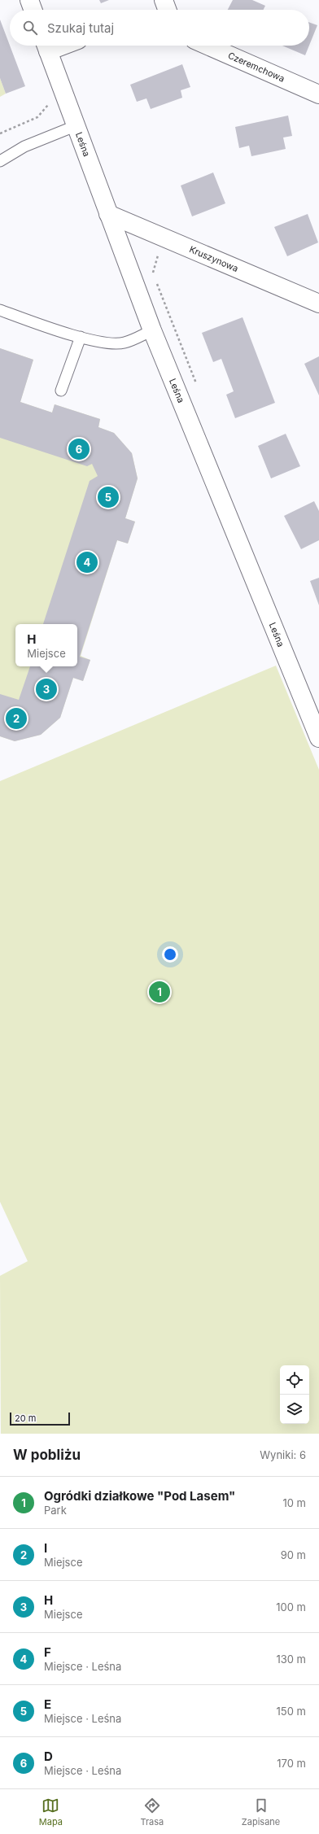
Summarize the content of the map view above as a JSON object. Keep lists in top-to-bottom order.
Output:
{
  "streets": {
    "street": ["Czeremchowa", "Leśna", "Kruszynowa"]
  },
  "crossings": [
    ["Leśna", "Kruszynowa"]
  ],
  "scale_bar": "20 m",
  "page": {
    "search": "Szukaj tutaj",
    "pins": [
      "6",
      "5",
      "4",
      "3",
      "2",
      "1"
    ],
    "popup": ["H", "Miejsce"],
    "scale": "20 m",
    "heading": ["W pobliżu", "Wyniki: 6"],
    "list": [
      {
        "mark": "1",
        "name": "Ogródki działkowe \"Pod Lasem\"",
        "note": "Park",
        "value": "10 m"
      },
      {
        "mark": "2",
        "name": "I",
        "note": "Miejsce",
        "value": "90 m"
      },
      {
        "mark": "3",
        "name": "H",
        "note": "Miejsce",
        "value": "100 m"
      },
      {
        "mark": "4",
        "name": "F",
        "note": "Miejsce · Leśna",
        "value": "130 m"
      },
      {
        "mark": "5",
        "name": "E",
        "note": "Miejsce · Leśna",
        "value": "150 m"
      },
      {
        "mark": "6",
        "name": "D",
        "note": "Miejsce · Leśna",
        "value": "170 m"
      }
    ],
    "nav": ["Mapa", "Trasa", "Zapisane"]
  }
}
